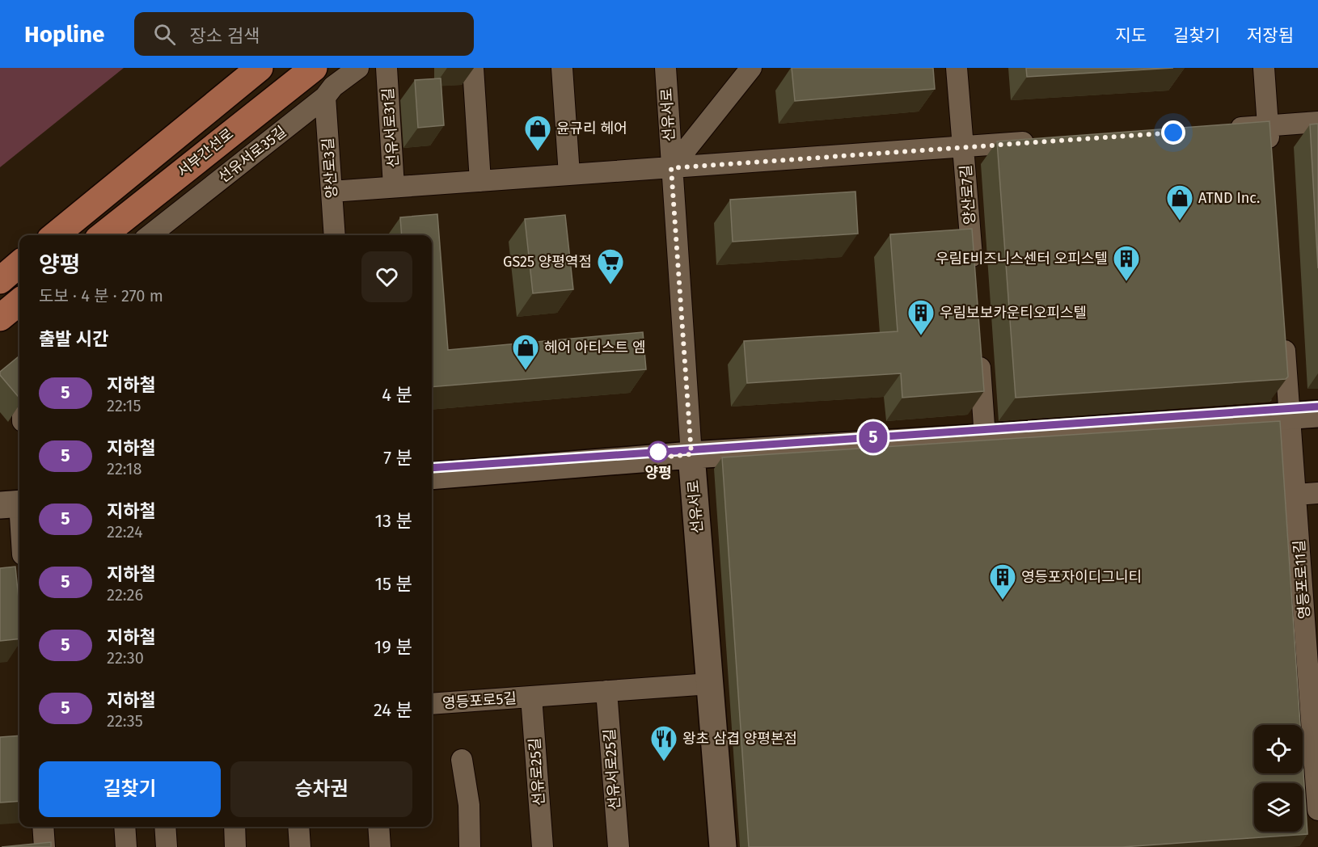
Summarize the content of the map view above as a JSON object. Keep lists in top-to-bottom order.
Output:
{
  "streets": {
    "main road": ["서부간선로"],
    "street": [
      "선유서로",
      "선유서로31길",
      "선유서로35길",
      "양산로3길",
      "양산로7길",
      "영등포로11길",
      "영등포로5길",
      "선유서로25길",
      "선유로25길"
    ]
  },
  "crossings": [
    ["선유서로", "선유서로31길"],
    ["선유서로31길", "양산로3길"],
    ["선유서로31길", "양산로7길"],
    ["선유서로35길", "양산로3길"],
    ["영등포로5길", "선유로25길"]
  ],
  "places": {
    "shop": ["윤규리 헤어", "ATND Inc.", "헤어 아티스트 엠"],
    "building": ["우림E비즈니스센터 오피스텔", "우림보보카운티오피스텔", "영등포자이디그니티"],
    "supermarket": ["GS25 양평역점"],
    "other": ["양평"],
    "restaurant": ["왕초 삼겹 양평본점"]
  },
  "lines": ["metro line 5"],
  "page": {
    "header": "Hopline",
    "search": "장소 검색",
    "nav": ["지도", "길찾기", "저장됨"],
    "on_map": "5",
    "heading": [
      ["양평", "도보 · 4 분 · 270 m"],
      "출발 시간"
    ],
    "list": [
      {
        "mark": "5",
        "name": "지하철",
        "note": "22:15",
        "value": "4 분"
      },
      {
        "mark": "5",
        "name": "지하철",
        "note": "22:18",
        "value": "7 분"
      },
      {
        "mark": "5",
        "name": "지하철",
        "note": "22:24",
        "value": "13 분"
      },
      {
        "mark": "5",
        "name": "지하철",
        "note": "22:26",
        "value": "15 분"
      },
      {
        "mark": "5",
        "name": "지하철",
        "note": "22:30",
        "value": "19 분"
      },
      {
        "mark": "5",
        "name": "지하철",
        "note": "22:35",
        "value": "24 분"
      }
    ],
    "buttons": ["길찾기", "승차권"]
  }
}
